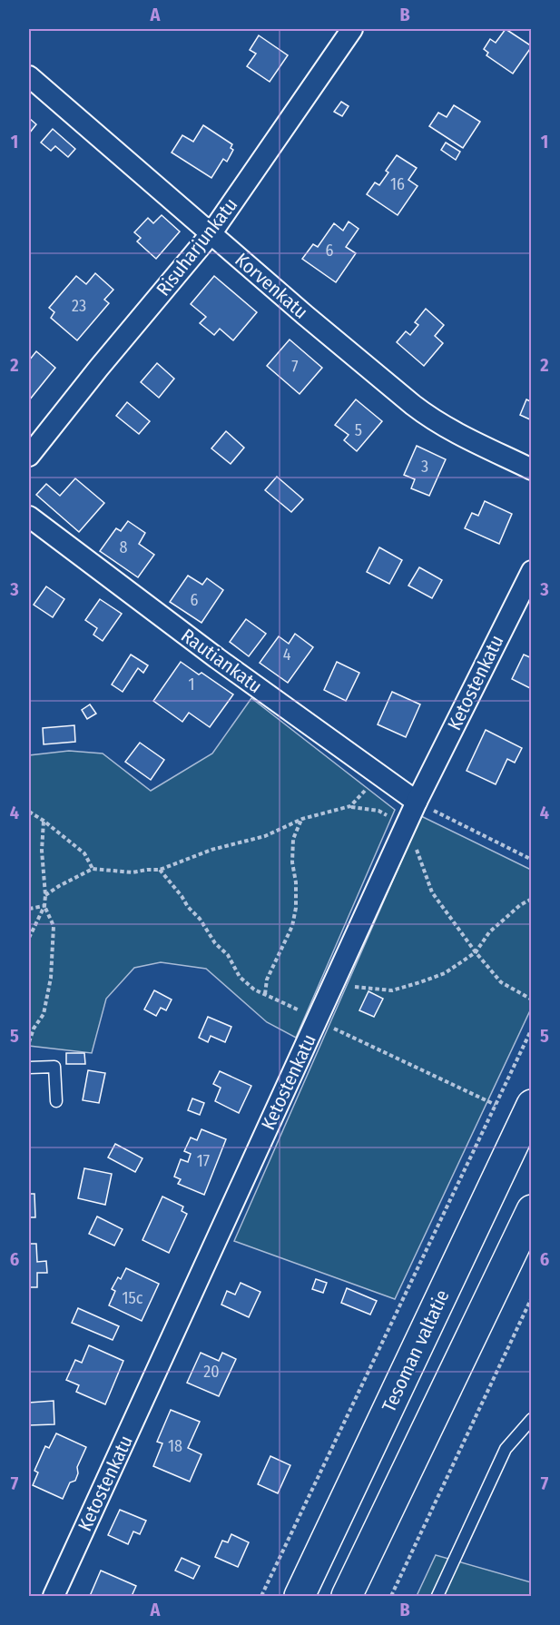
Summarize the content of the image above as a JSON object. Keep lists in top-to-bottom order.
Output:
{
  "streets": {
    "main road": ["Tesoman valtatie"],
    "street": [
      "Risuharjunkatu",
      "Korvenkatu",
      "Rautiankatu",
      "Ketostenkatu"
    ]
  },
  "crossings": [
    ["Risuharjunkatu", "Korvenkatu"],
    ["Rautiankatu", "Ketostenkatu"]
  ],
  "house_numbers": [
    "16",
    "6",
    "23",
    "7",
    "5",
    "3",
    "8",
    "6",
    "4",
    "1",
    "17",
    "15c",
    "20",
    "18"
  ],
  "grid": {
    "columns": ["A", "B"],
    "rows": [
      "1",
      "2",
      "3",
      "4",
      "5",
      "6",
      "7"
    ]
  }
}
